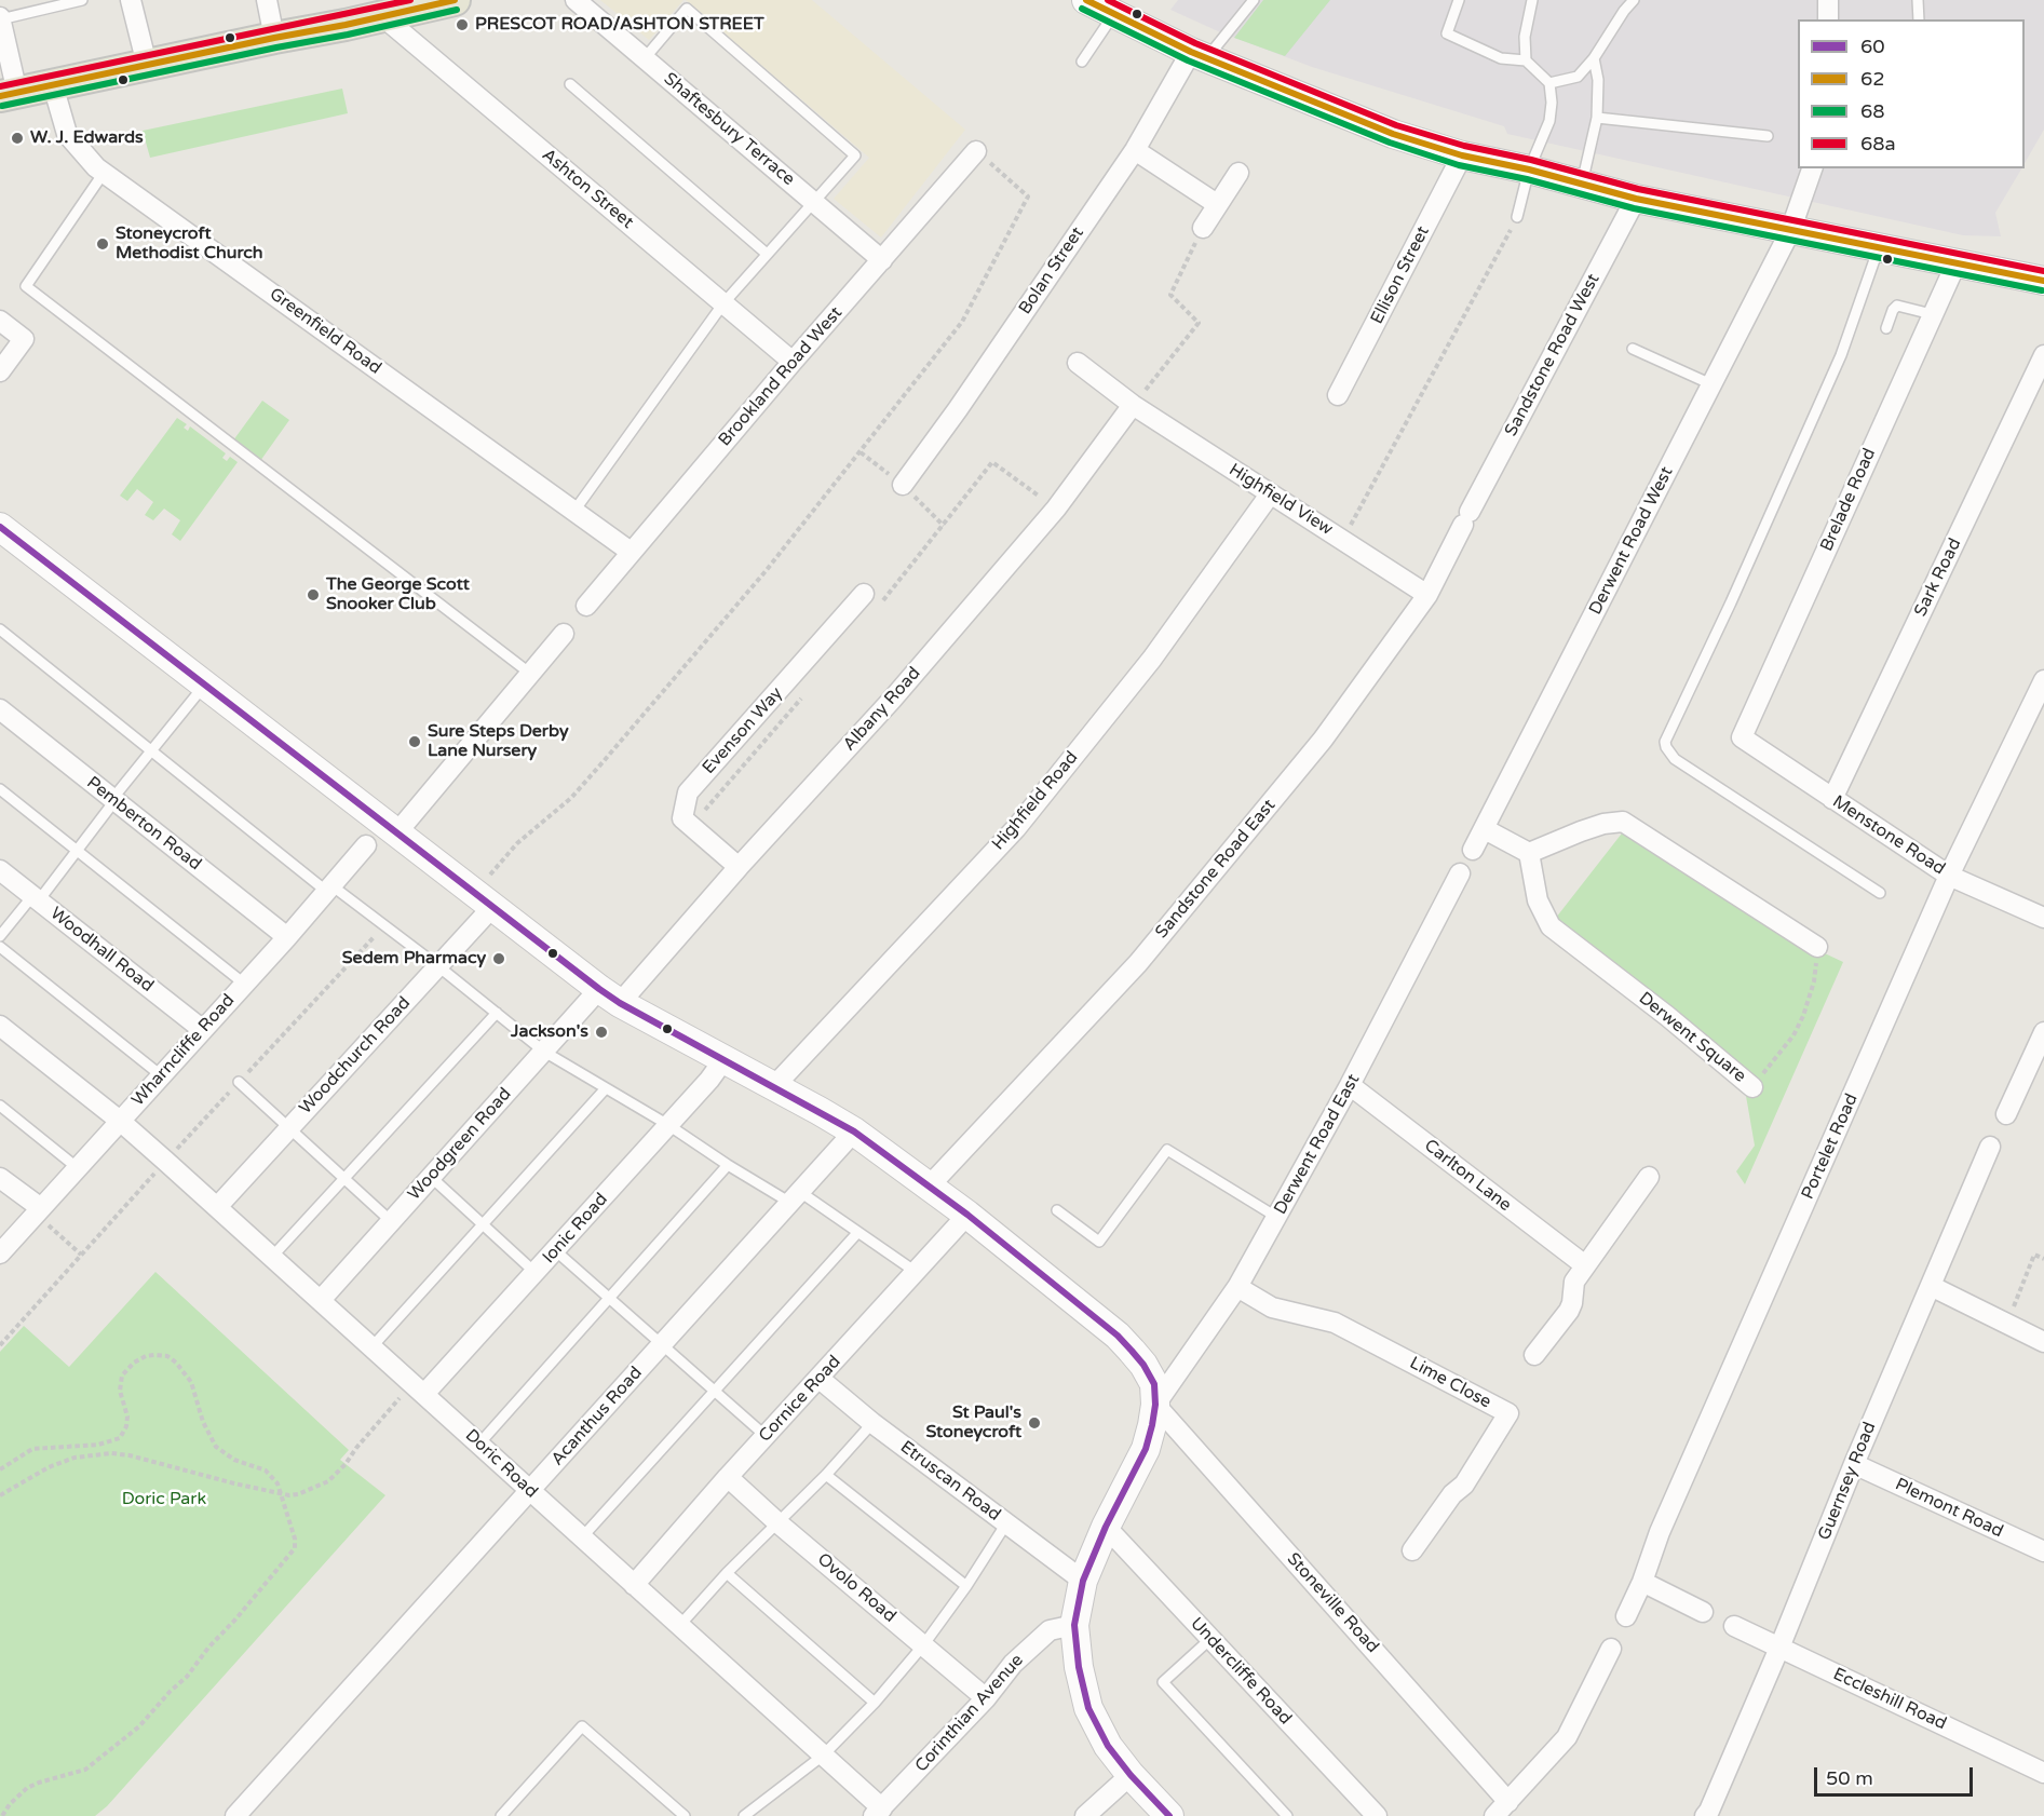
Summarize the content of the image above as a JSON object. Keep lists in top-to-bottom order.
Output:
{
  "streets": {
    "street": [
      "Shaftesbury Terrace",
      "Ashton Street",
      "Bolan Street",
      "Ellison Street",
      "Greenfield Road",
      "Sandstone Road West",
      "Brookland Road West",
      "Highfield View",
      "Brelade Road",
      "Derwent Road West",
      "Sark Road",
      "Albany Road",
      "Evenson Way",
      "Highfield Road",
      "Pemberton Road",
      "Menstone Road",
      "Sandstone Road East",
      "Woodhall Road",
      "Derwent Square",
      "Wharncliffe Road",
      "Woodchurch Road",
      "Woodgreen Road",
      "Derwent Road East",
      "Portelet Road",
      "Carlton Lane",
      "Ionic Road",
      "Lime Close",
      "Cornice Road",
      "Acanthus Road",
      "Doric Road",
      "Etruscan Road",
      "Guernsey Road",
      "Plemont Road",
      "Ovolo Road",
      "Stoneville Road",
      "Undercliffe Road",
      "Eccleshill Road",
      "Corinthian Avenue"
    ]
  },
  "crossings": [
    ["Shaftesbury Terrace", "Brookland Road West"],
    ["Ashton Street", "Brookland Road West"],
    ["Greenfield Road", "Brookland Road West"],
    ["Sandstone Road West", "Sandstone Road East"],
    ["Highfield View", "Albany Road"],
    ["Highfield View", "Highfield Road"],
    ["Highfield View", "Sandstone Road East"],
    ["Brelade Road", "Menstone Road"],
    ["Sark Road", "Menstone Road"],
    ["Albany Road", "Evenson Way"],
    ["Albany Road", "Woodgreen Road"],
    ["Pemberton Road", "Wharncliffe Road"],
    ["Menstone Road", "Portelet Road"],
    ["Woodhall Road", "Wharncliffe Road"],
    ["Wharncliffe Road", "Doric Road"],
    ["Woodchurch Road", "Doric Road"],
    ["Woodgreen Road", "Doric Road"],
    ["Derwent Road East", "Carlton Lane"],
    ["Derwent Road East", "Lime Close"],
    ["Derwent Road East", "Stoneville Road"],
    ["Ionic Road", "Doric Road"],
    ["Cornice Road", "Doric Road"],
    ["Cornice Road", "Etruscan Road"],
    ["Cornice Road", "Ovolo Road"],
    ["Acanthus Road", "Doric Road"],
    ["Doric Road", "Corinthian Avenue"],
    ["Guernsey Road", "Plemont Road"],
    ["Guernsey Road", "Eccleshill Road"],
    ["Ovolo Road", "Corinthian Avenue"]
  ],
  "parks": ["Doric Park"],
  "places": [
    "PRESCOT ROAD/ASHTON STREET",
    "W. J. Edwards",
    "Stoneycroft Methodist Church",
    "The George Scott Snooker Club",
    "Sure Steps Derby Lane Nursery",
    "Sedem Pharmacy",
    "Jackson's",
    "St Paul's Stoneycroft"
  ],
  "lines": [
    "transit line 62",
    "transit line 68a",
    "transit line 68",
    "transit line 60"
  ],
  "legend": [
    "60",
    "62",
    "68",
    "68a"
  ],
  "scale_bar": "50 m"
}
